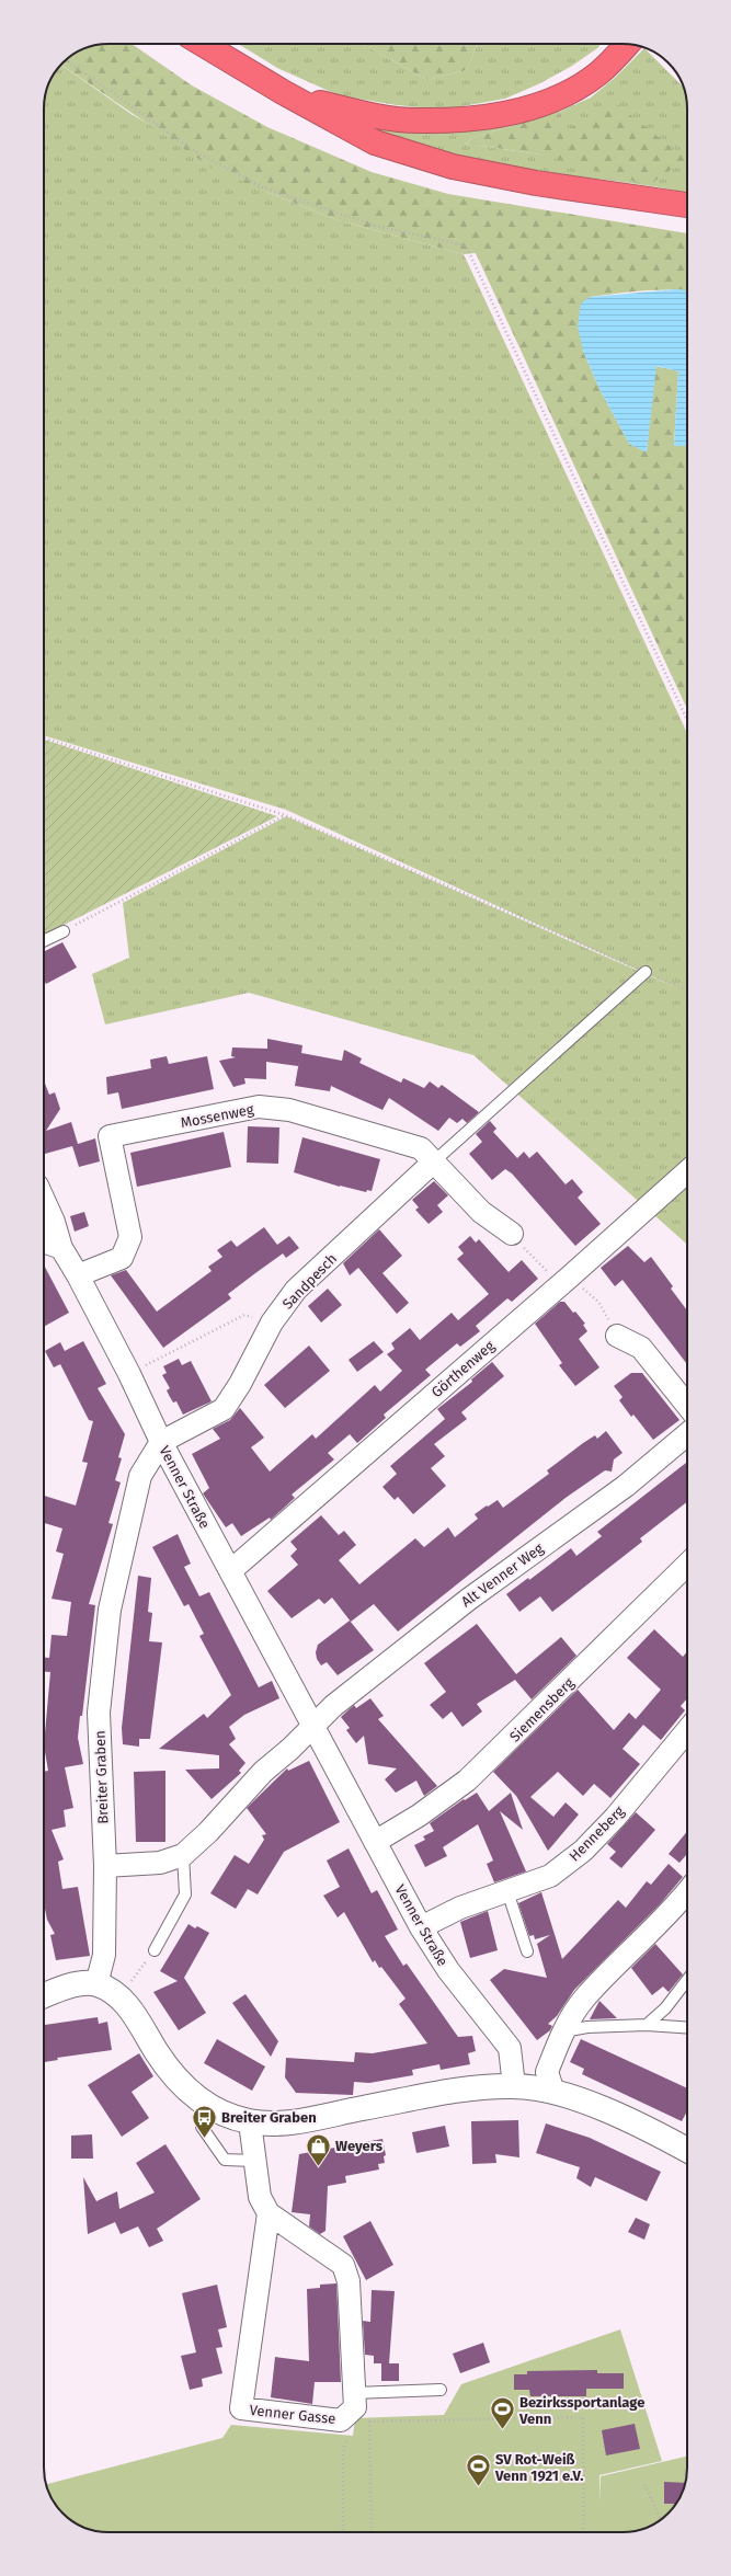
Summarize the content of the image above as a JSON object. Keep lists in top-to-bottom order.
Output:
{
  "streets": {
    "street": [
      "Mossenweg",
      "Sandpesch",
      "Görthenweg",
      "Venner Straße",
      "Alt Venner Weg",
      "Siemensberg",
      "Breiter Graben",
      "Henneberg",
      "Venner Gasse"
    ]
  },
  "crossings": [
    ["Mossenweg", "Sandpesch"],
    ["Mossenweg", "Venner Straße"],
    ["Sandpesch", "Venner Straße"],
    ["Sandpesch", "Breiter Graben"],
    ["Görthenweg", "Venner Straße"],
    ["Venner Straße", "Alt Venner Weg"],
    ["Venner Straße", "Siemensberg"],
    ["Venner Straße", "Breiter Graben"],
    ["Venner Straße", "Henneberg"]
  ],
  "places": {
    "bus stop": ["Breiter Graben"],
    "shop": ["Weyers"],
    "sports": ["Bezirkssportanlage Venn", "SV Rot-Weiß Venn 1921 e.V."]
  }
}
